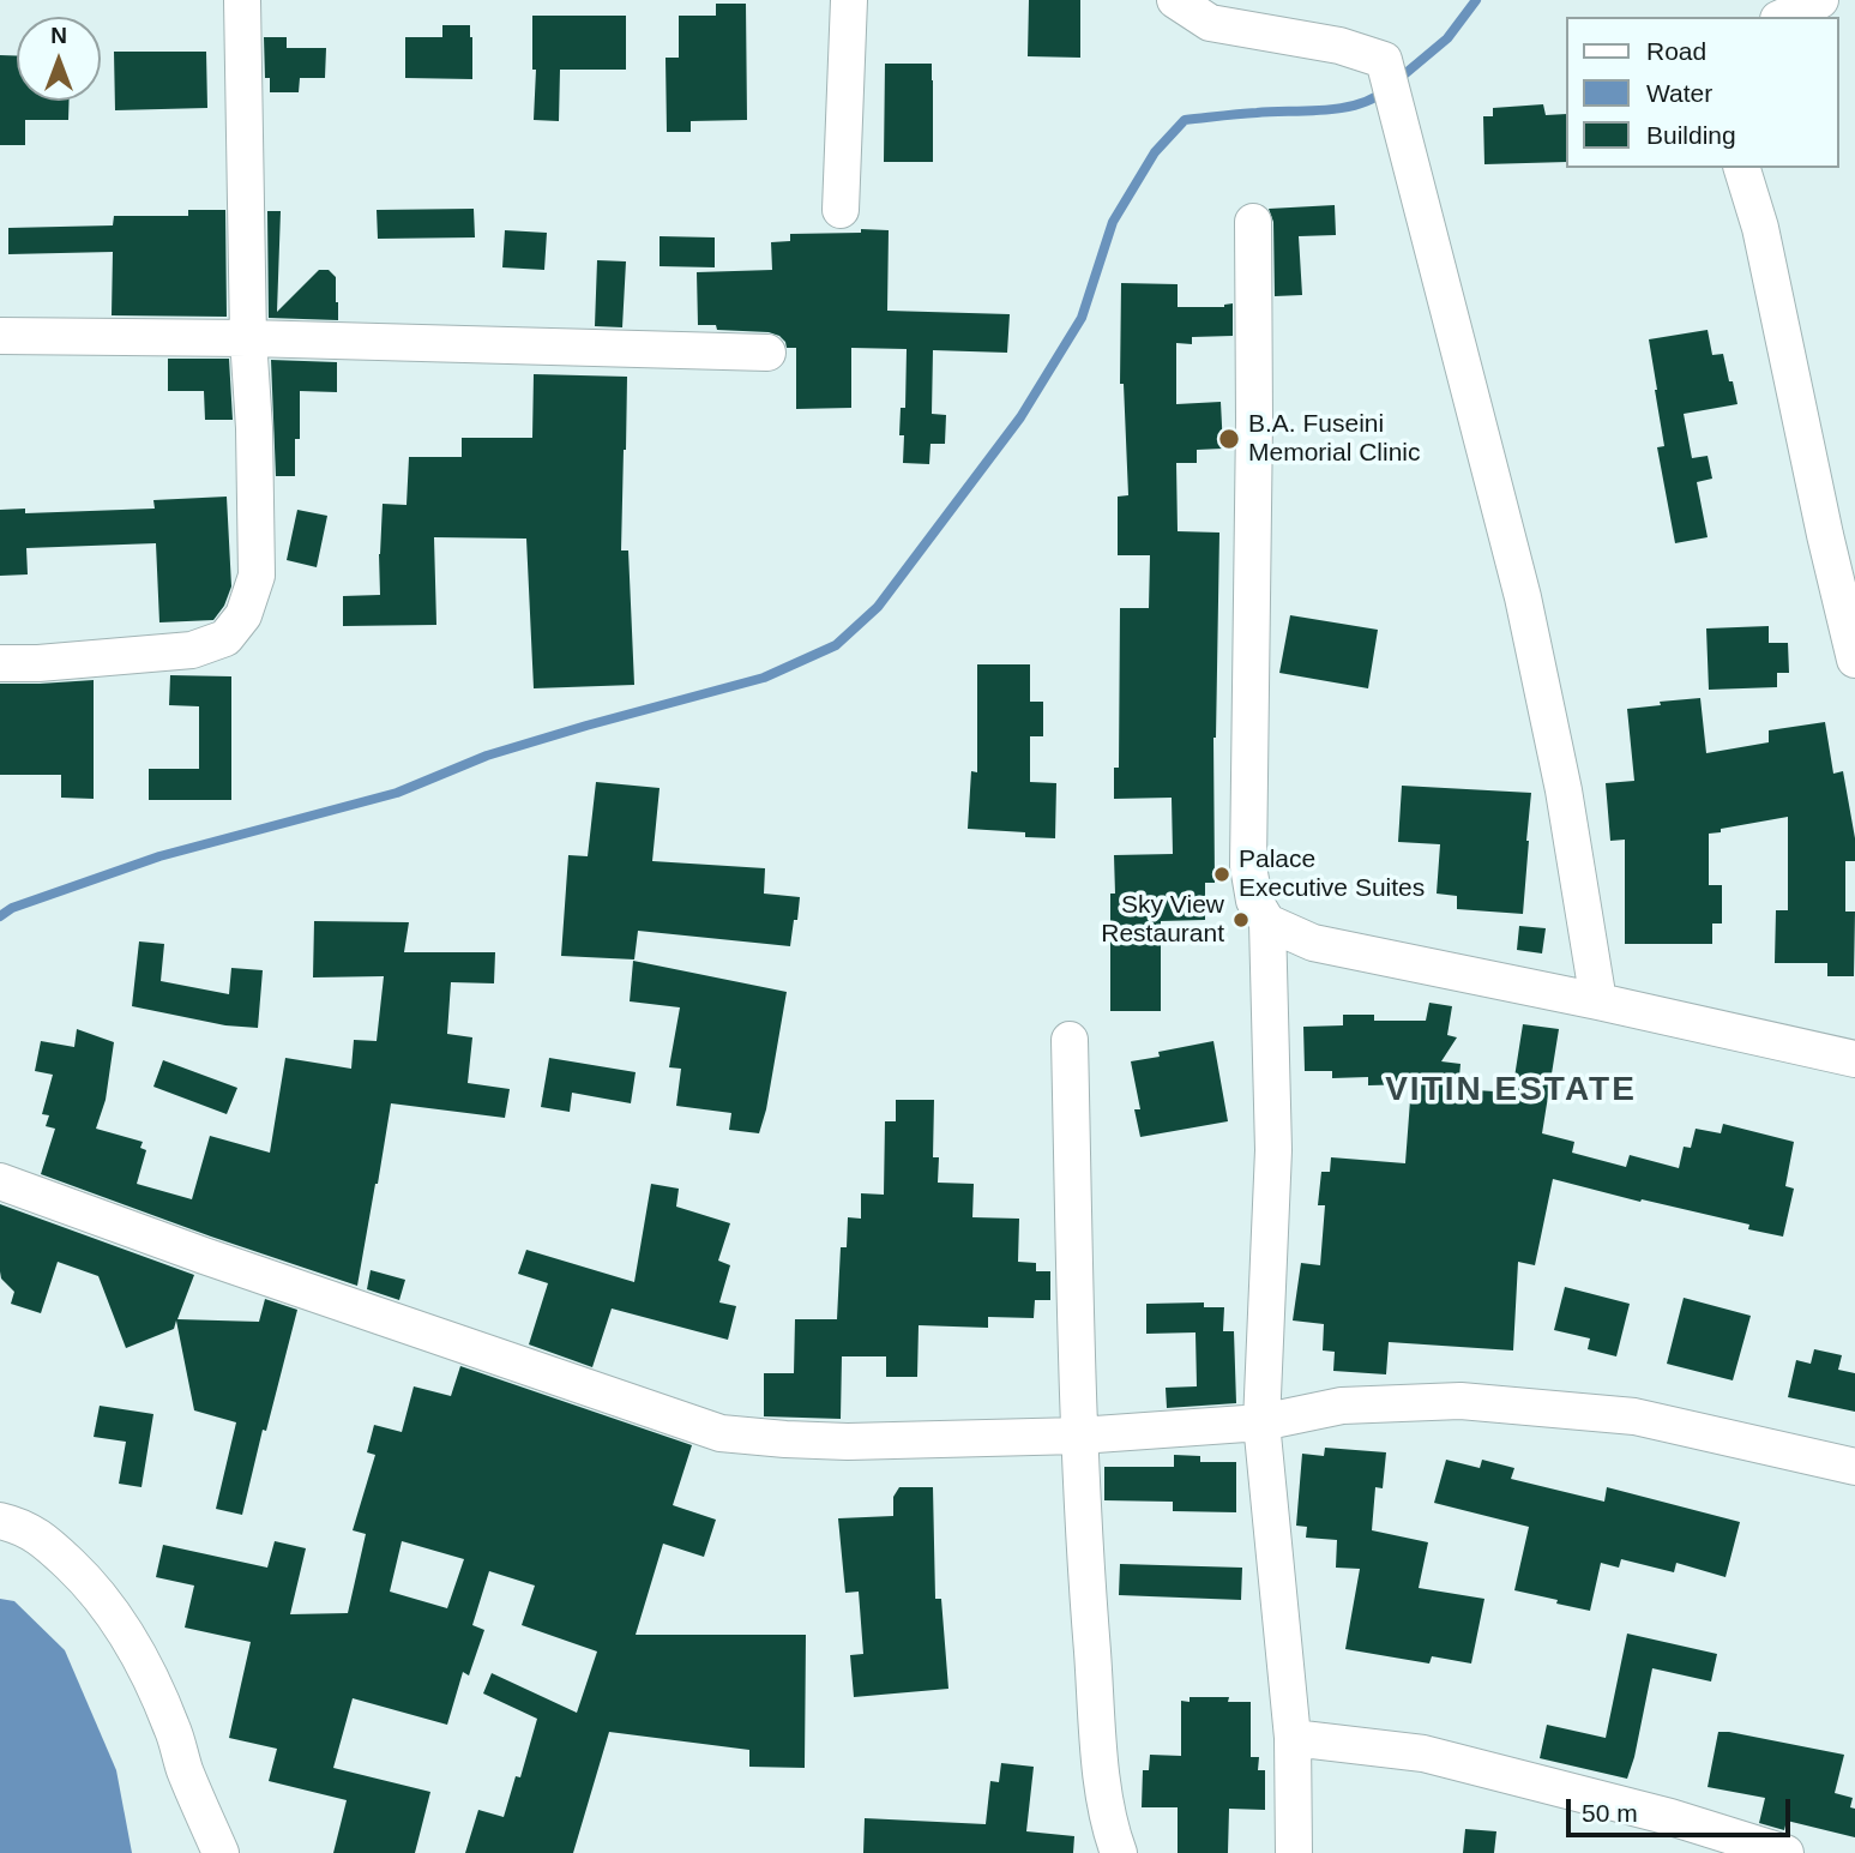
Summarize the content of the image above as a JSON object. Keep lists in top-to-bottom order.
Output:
{
  "districts": ["VITIN ESTATE"],
  "places": ["B.A. Fuseini Memorial Clinic", "Palace Executive Suites", "Sky View Restaurant"],
  "legend": ["Road", "Water", "Building"],
  "scale_bar": "50 m",
  "north": "top"
}
